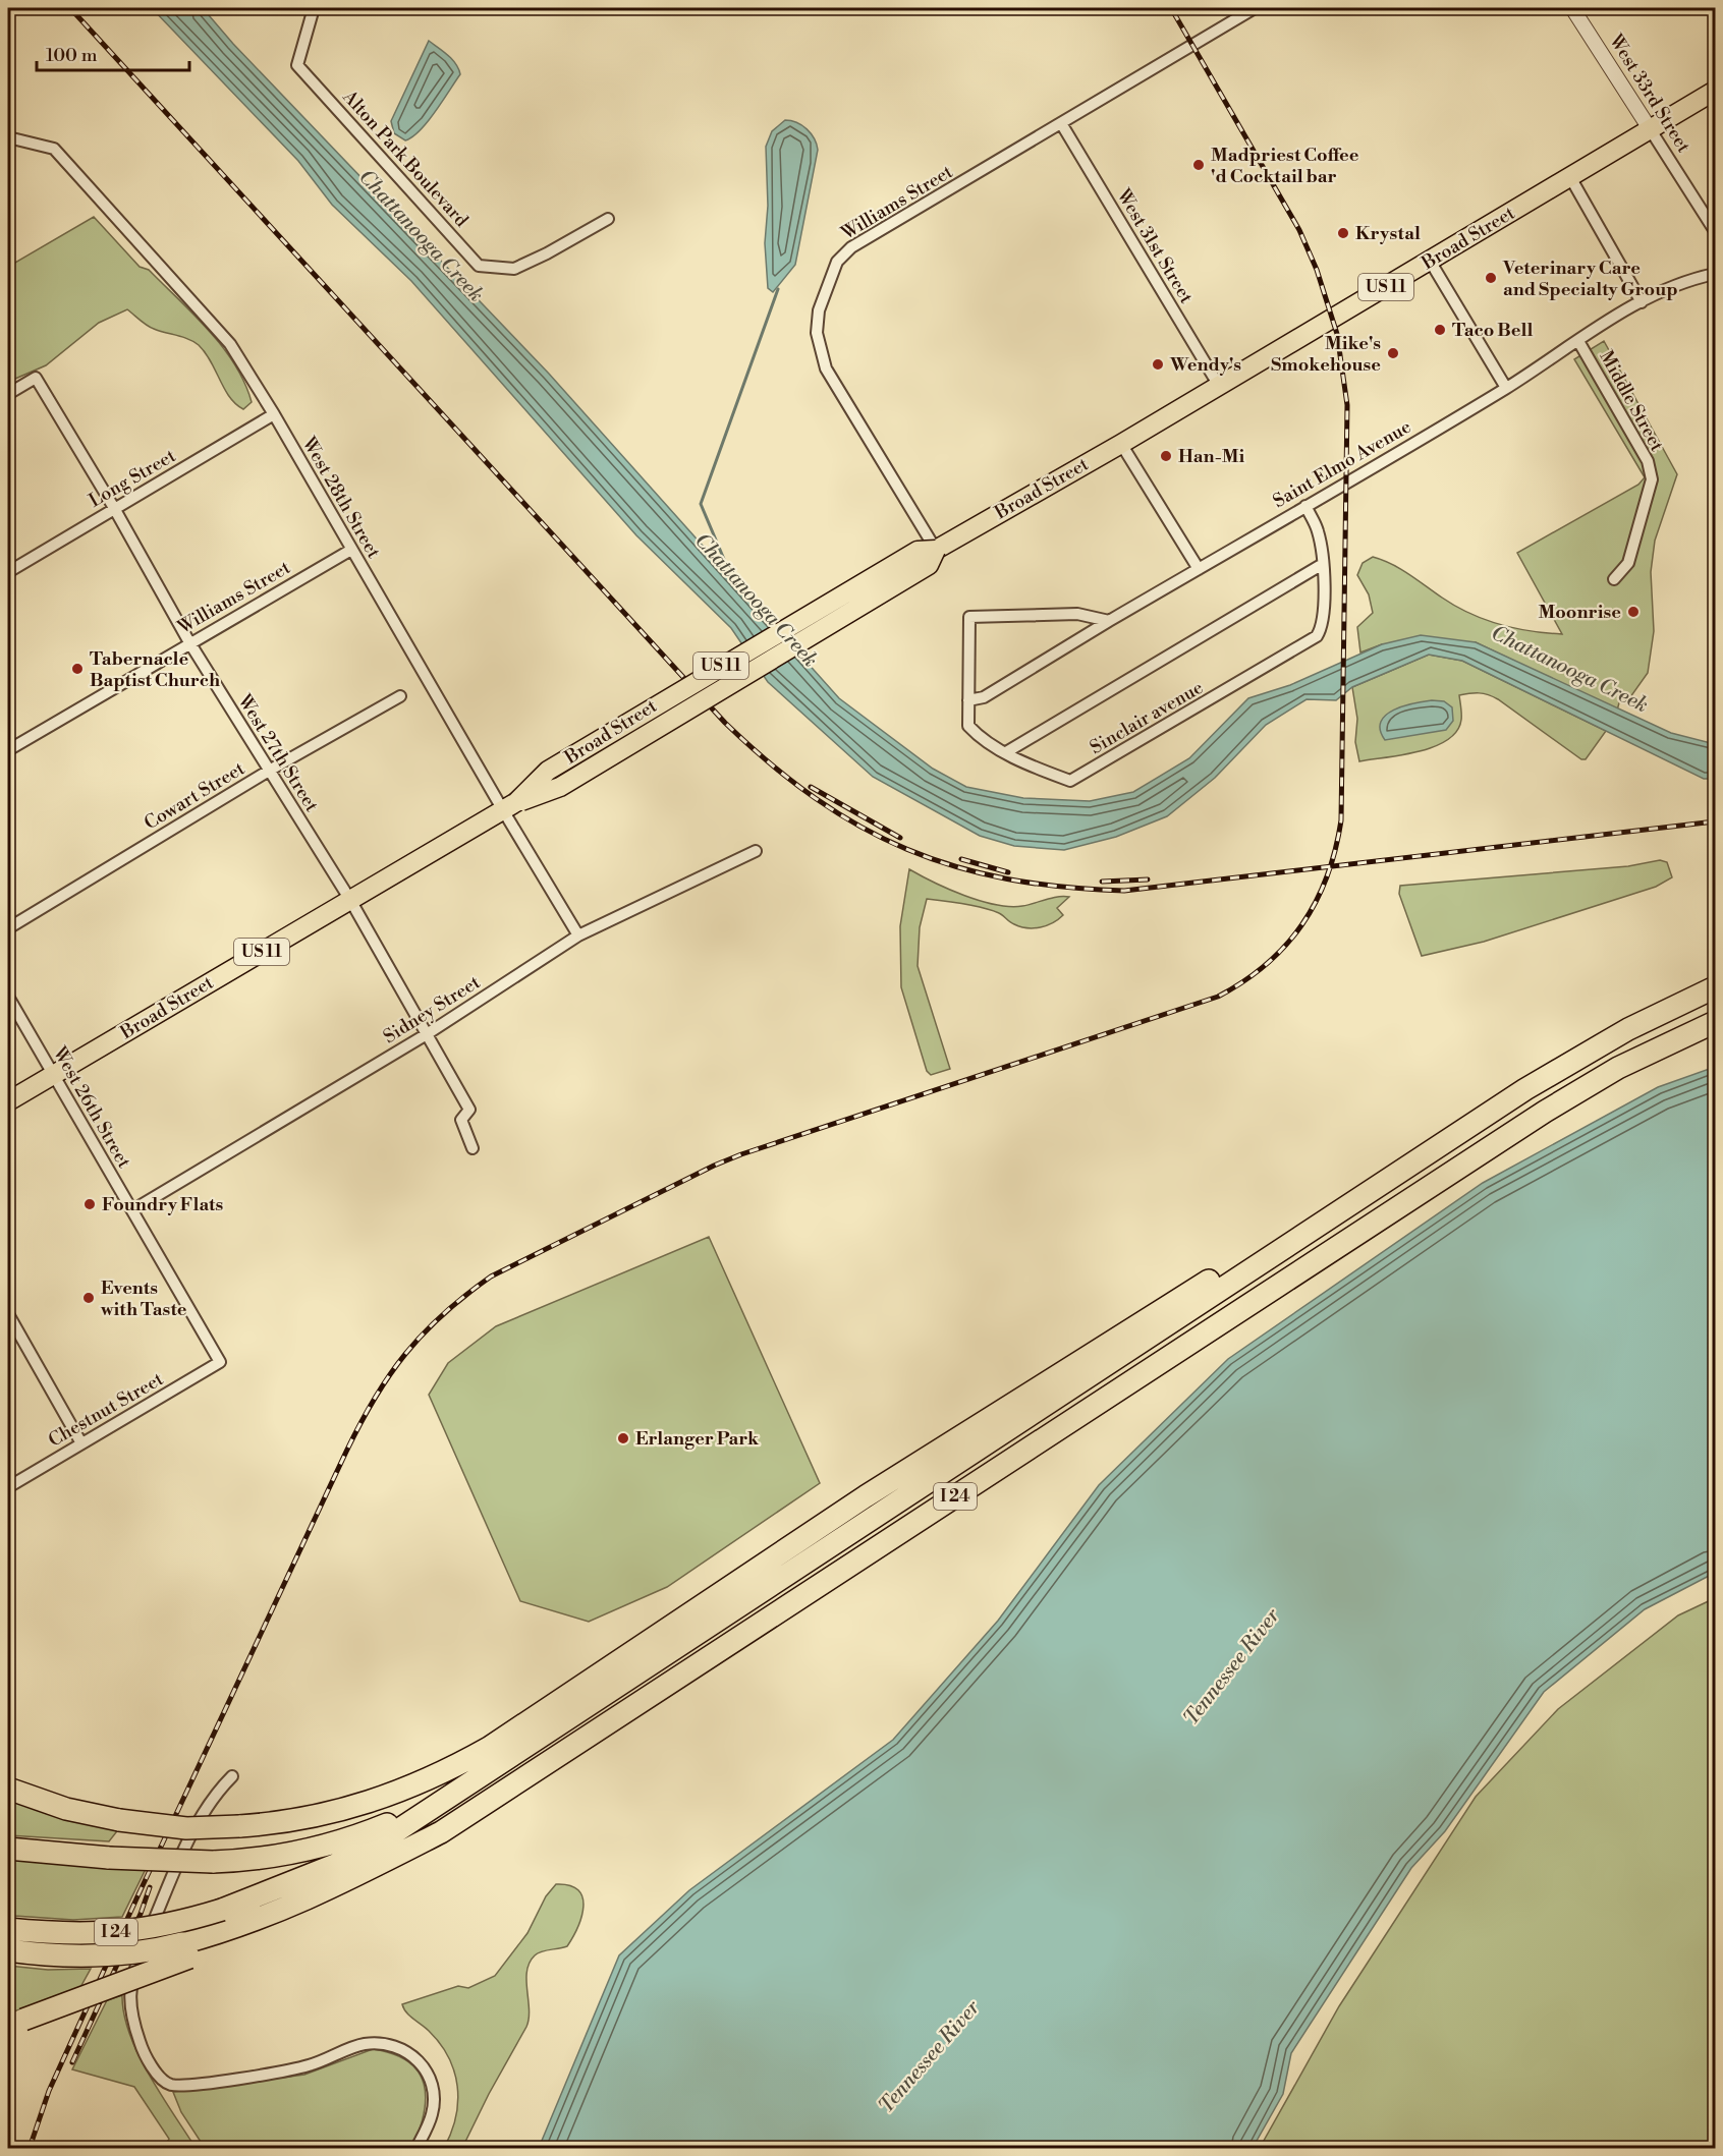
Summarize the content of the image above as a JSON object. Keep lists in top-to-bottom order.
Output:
{
  "streets": {
    "highway": ["I 24"],
    "main road": ["Broad Street", "US 11"],
    "street": [
      "West 33rd Street",
      "Alton Park Boulevard",
      "Williams Street",
      "West 31st Street",
      "Middle Street",
      "Saint Elmo Avenue",
      "Long Street",
      "West 28th Street",
      "Sinclair avenue",
      "West 27th Street",
      "Cowart Street",
      "Sidney Street",
      "West 26th Street",
      "Chestnut Street"
    ]
  },
  "crossings": [
    ["West 33rd Street", "Broad Street"],
    ["Williams Street", "Broad Street"],
    ["Williams Street", "West 31st Street"],
    ["Williams Street", "West 28th Street"],
    ["Williams Street", "West 27th Street"],
    ["Broad Street", "West 31st Street"],
    ["Broad Street", "West 28th Street"],
    ["Broad Street", "West 27th Street"],
    ["Broad Street", "West 26th Street"],
    ["Middle Street", "Saint Elmo Avenue"],
    ["Saint Elmo Avenue", "Sinclair avenue"],
    ["Long Street", "West 28th Street"],
    ["Long Street", "West 27th Street"],
    ["West 28th Street", "Sidney Street"],
    ["West 27th Street", "Cowart Street"],
    ["West 27th Street", "Sidney Street"],
    ["Sidney Street", "West 26th Street"],
    ["West 26th Street", "Chestnut Street"]
  ],
  "water": ["Chattanooga Creek", "Tennessee River"],
  "places": [
    "Madpriest Coffee 'd Cocktail bar",
    "Krystal",
    "Veterinary Care and Specialty Group",
    "Taco Bell",
    "Mike's Smokehouse",
    "Wendy's",
    "Han-Mi",
    "Moonrise",
    "Tabernacle Baptist Church",
    "Foundry Flats",
    "Events with Taste",
    "Erlanger Park"
  ],
  "scale_bar": "100 m"
}
